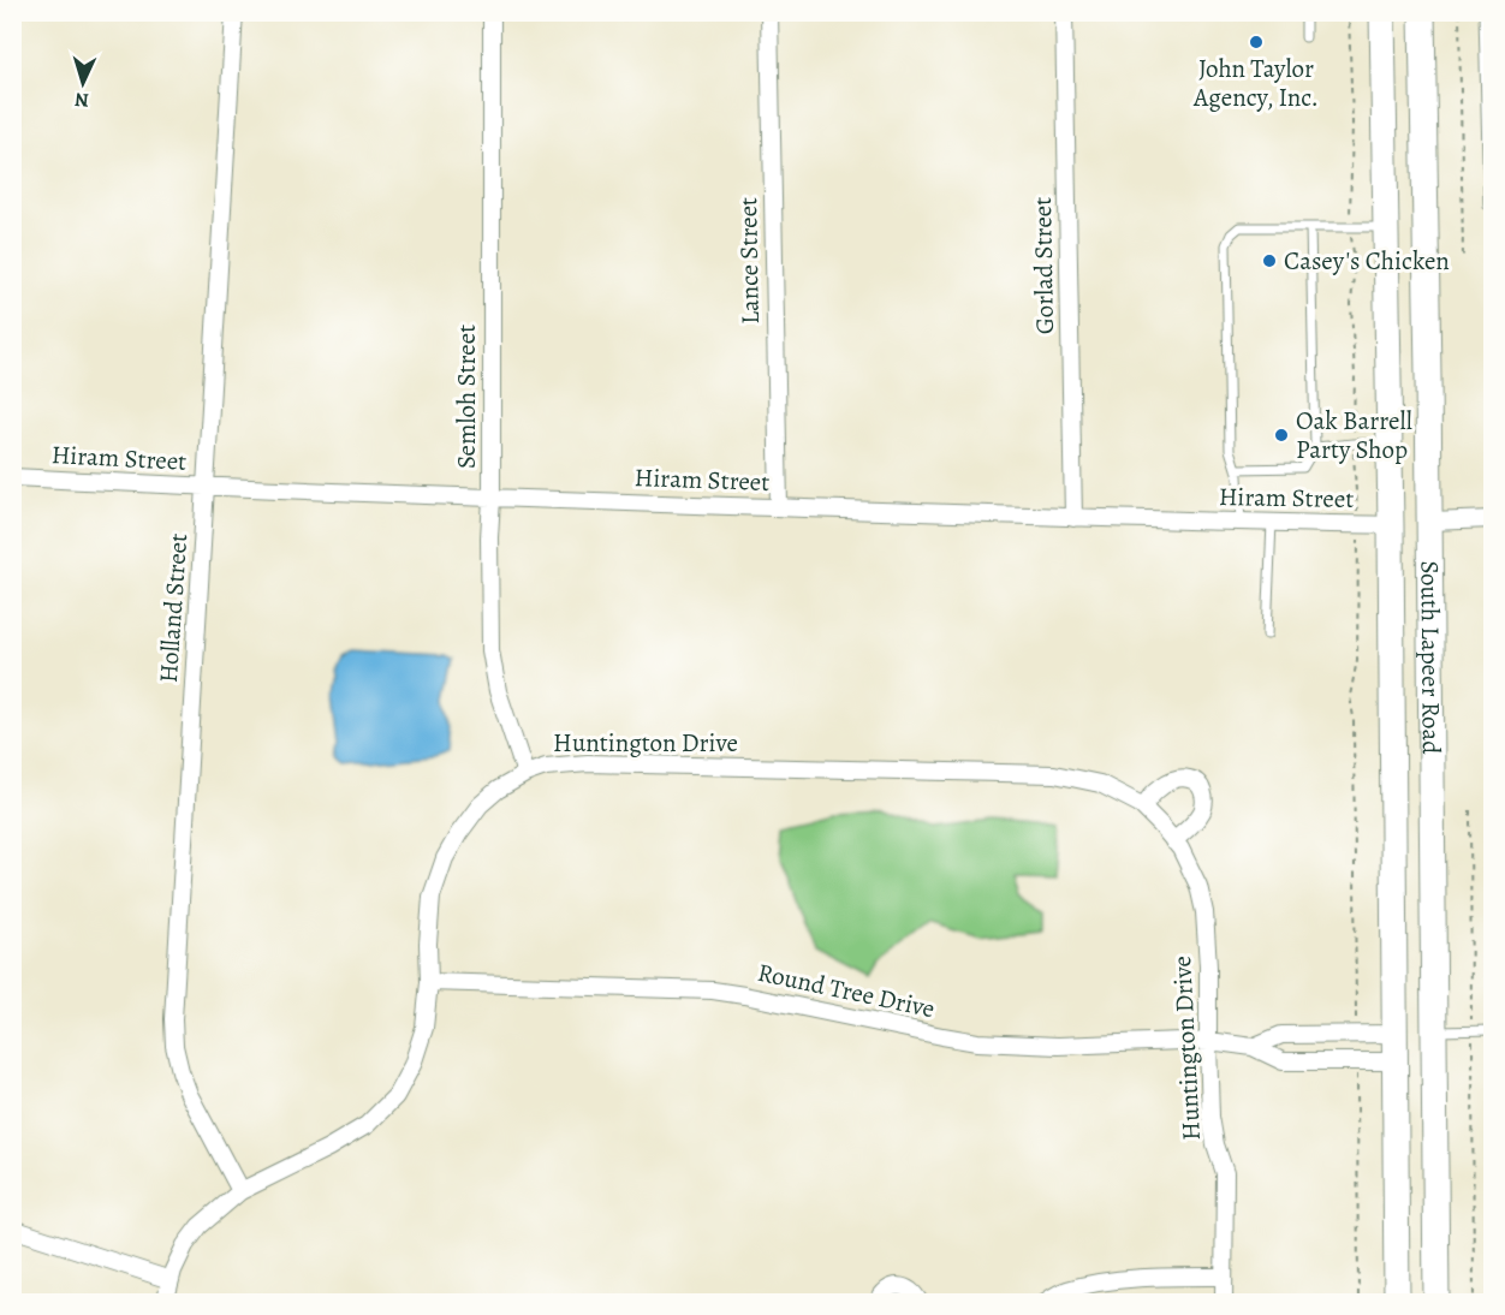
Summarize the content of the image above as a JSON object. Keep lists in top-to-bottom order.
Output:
{
  "streets": {
    "main road": ["South Lapeer Road"],
    "street": [
      "Lance Street",
      "Gorlad Street",
      "Semloh Street",
      "Hiram Street",
      "Holland Street",
      "Huntington Drive",
      "Round Tree Drive"
    ]
  },
  "crossings": [
    ["Lance Street", "Hiram Street"],
    ["Gorlad Street", "Hiram Street"],
    ["Semloh Street", "Hiram Street"],
    ["Semloh Street", "Huntington Drive"],
    ["Hiram Street", "Holland Street"],
    ["Hiram Street", "South Lapeer Road"],
    ["Holland Street", "Huntington Drive"],
    ["South Lapeer Road", "Round Tree Drive"],
    ["Huntington Drive", "Round Tree Drive"]
  ],
  "places": ["John Taylor Agency, Inc.", "Casey's Chicken", "Oak Barrell Party Shop"],
  "north": "bottom"
}
